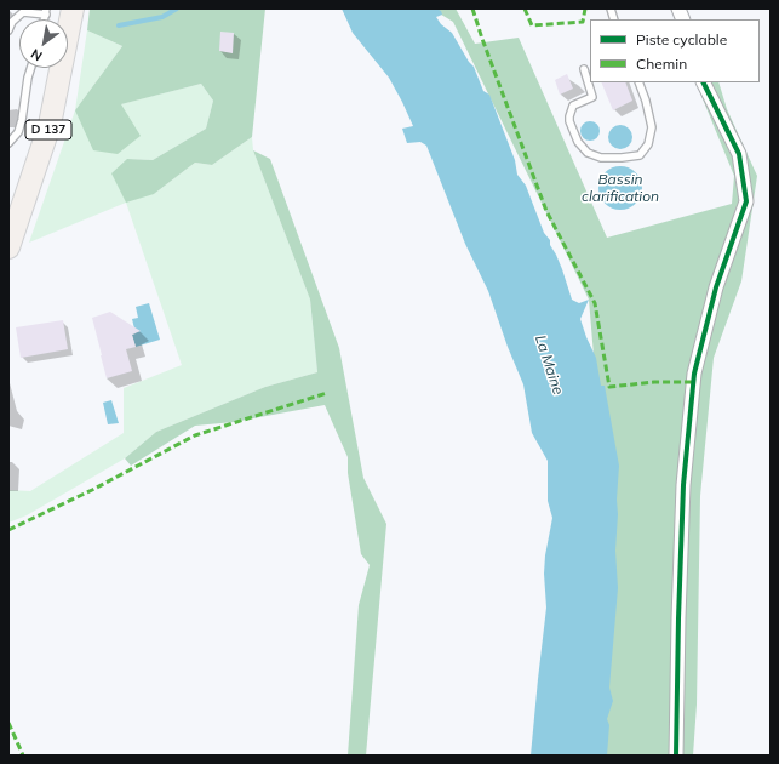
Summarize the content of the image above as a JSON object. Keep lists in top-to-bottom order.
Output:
{
  "streets": {
    "main road": ["D 137"]
  },
  "water": ["Bassin clarification", "La Maine"],
  "legend": ["Piste cyclable", "Chemin"],
  "north": "bottom left"
}
